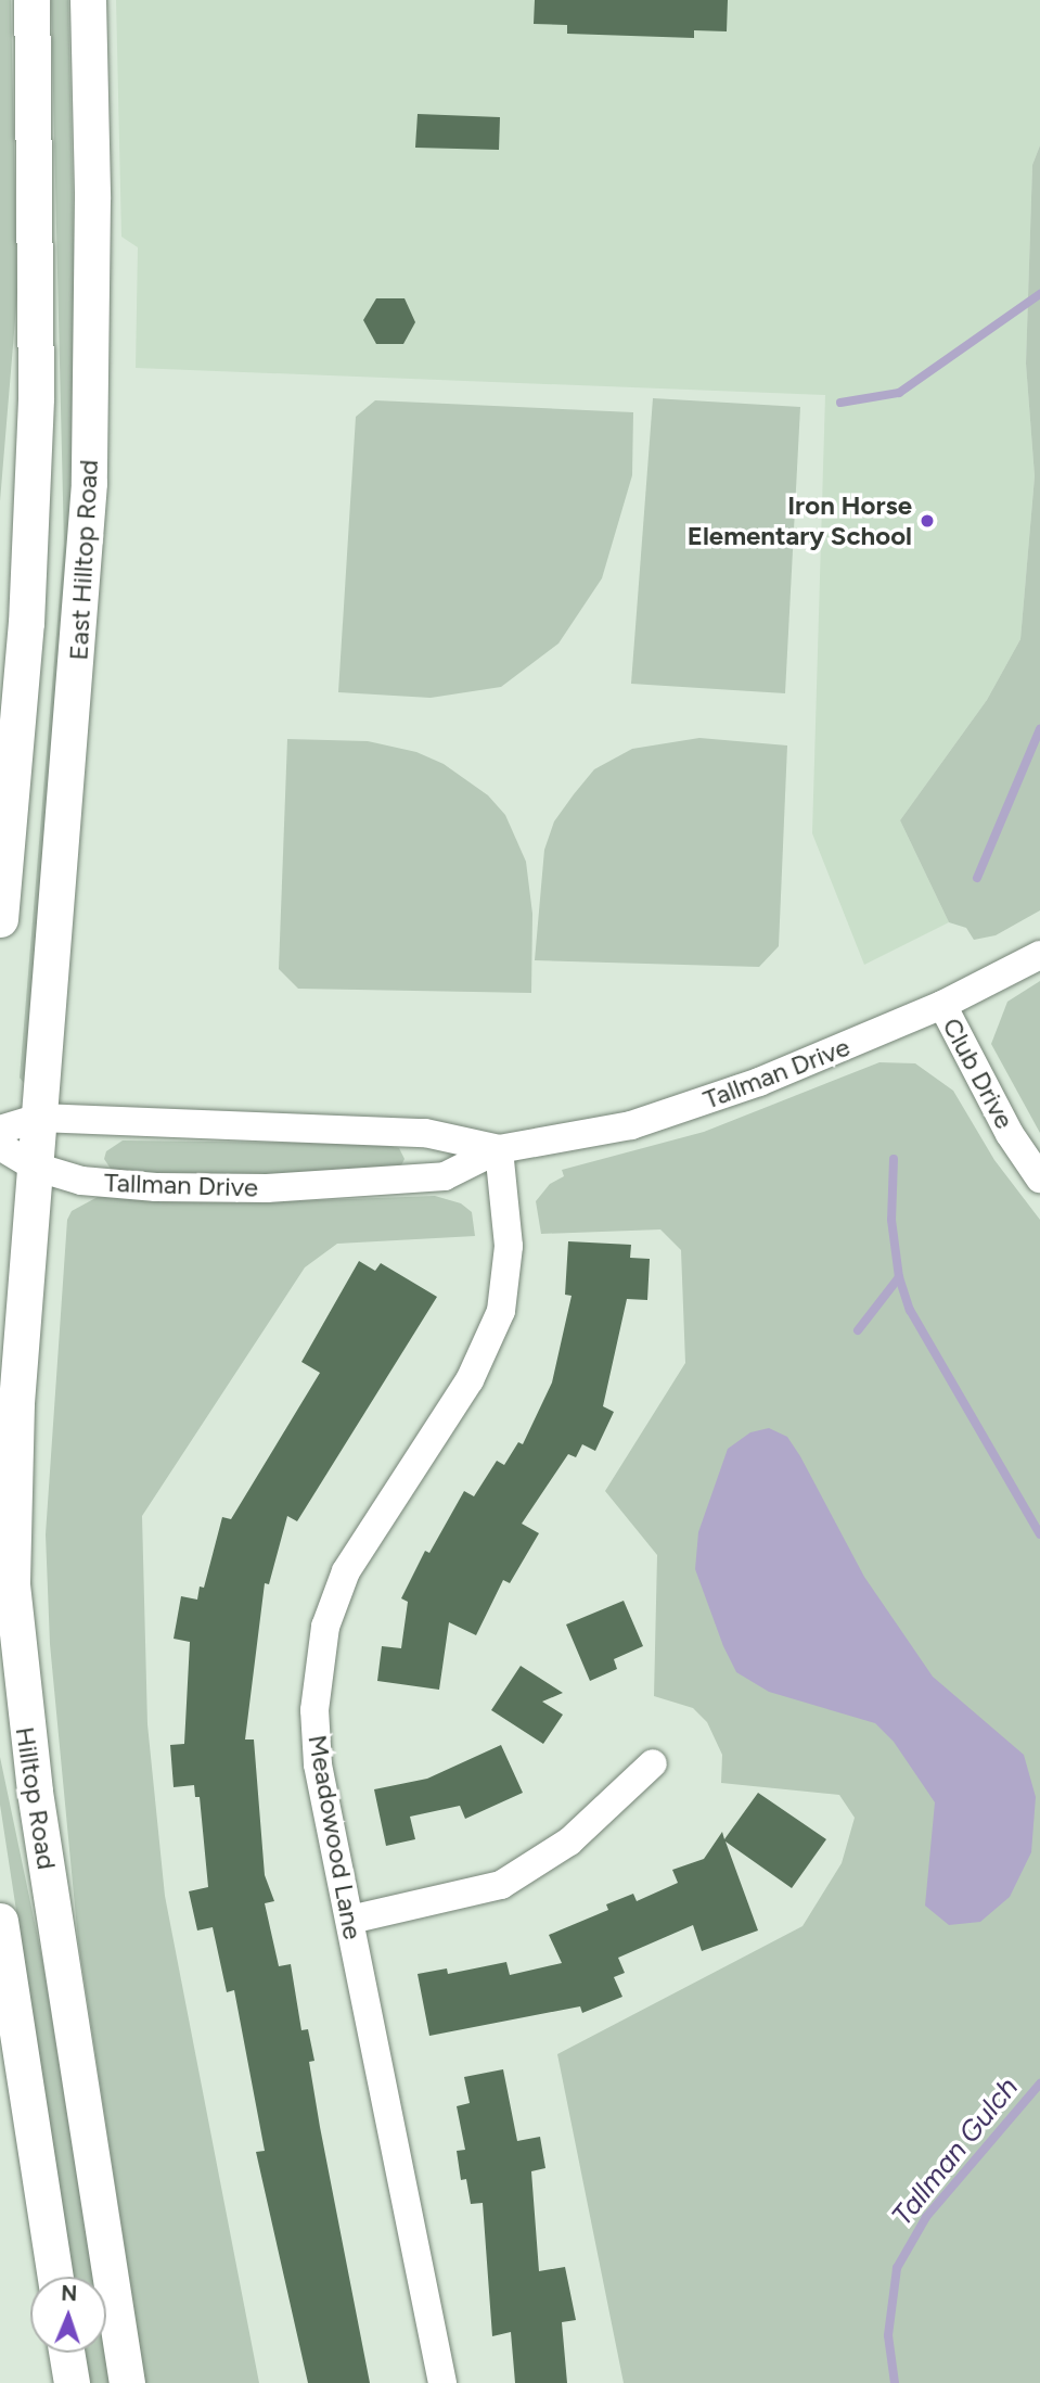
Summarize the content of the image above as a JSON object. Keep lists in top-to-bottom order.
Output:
{
  "streets": {
    "main road": ["East Hilltop Road", "Hilltop Road"],
    "street": ["Tallman Drive", "Club Drive", "Meadowood Lane"]
  },
  "crossings": [
    ["East Hilltop Road", "Tallman Drive"],
    ["East Hilltop Road", "Hilltop Road"],
    ["Tallman Drive", "Club Drive"],
    ["Tallman Drive", "Hilltop Road"],
    ["Tallman Drive", "Meadowood Lane"]
  ],
  "water": ["Tallman Gulch"],
  "places": ["Iron Horse Elementary School"],
  "north": "top"
}
